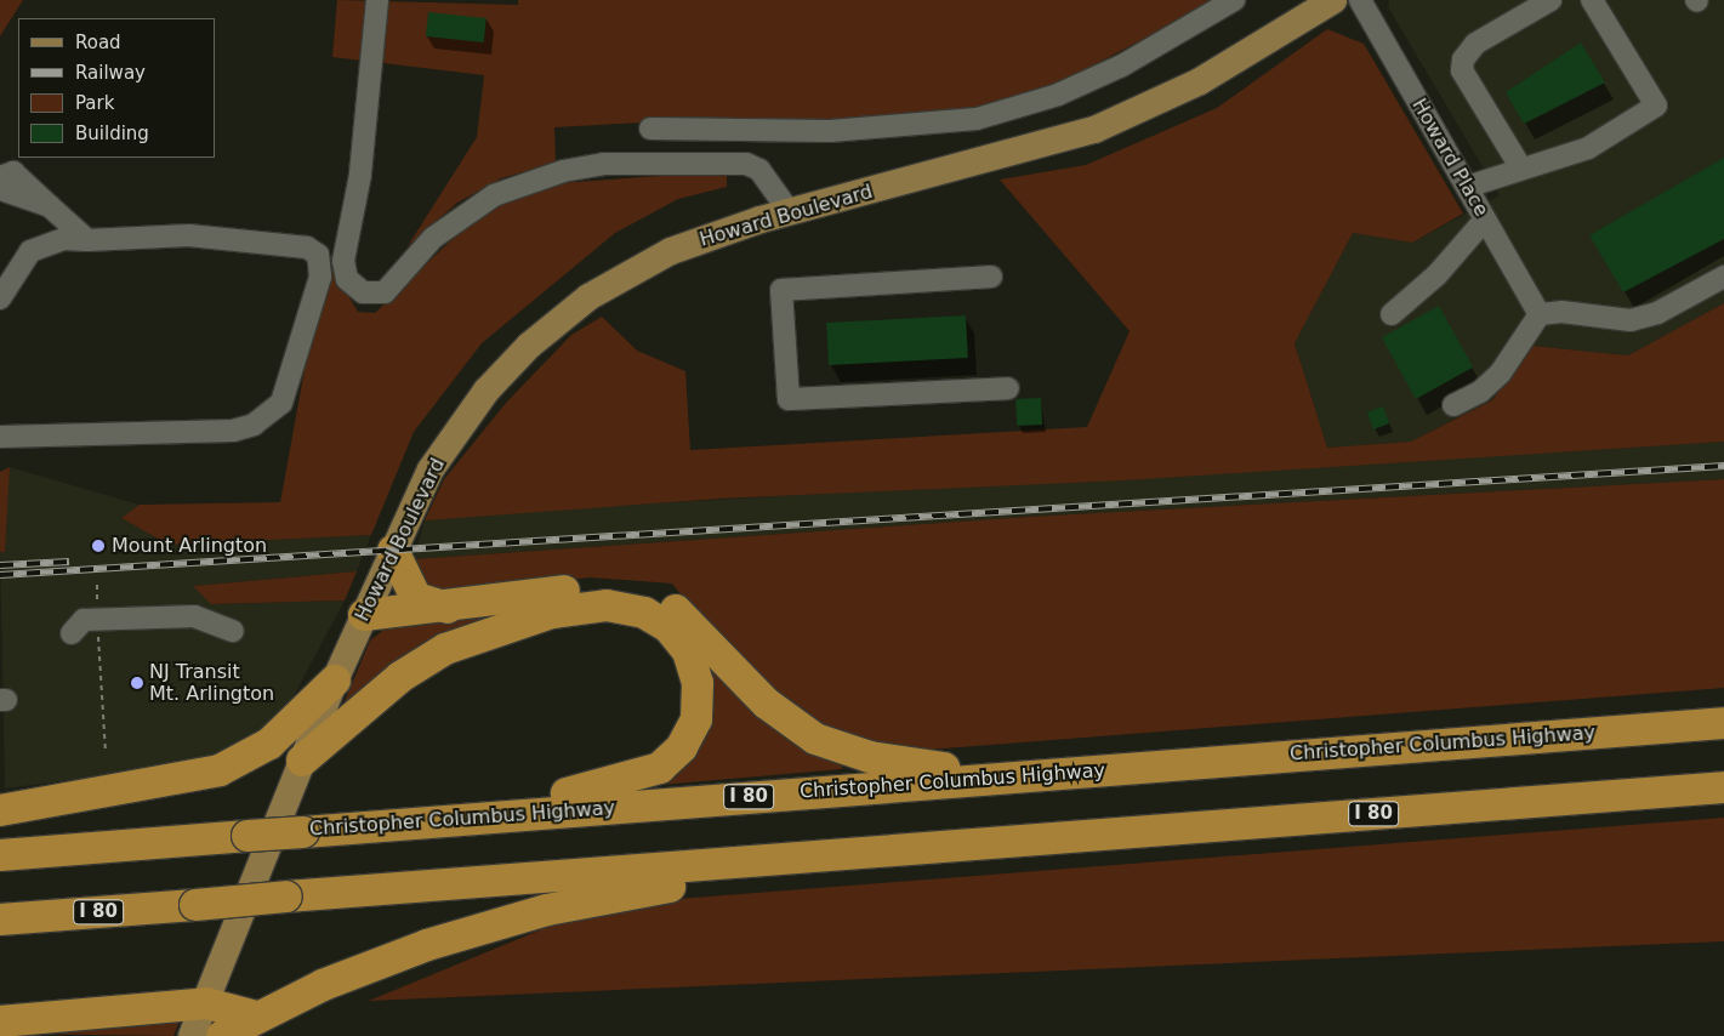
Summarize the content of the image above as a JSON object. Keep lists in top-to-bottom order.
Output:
{
  "streets": {
    "highway": ["Christopher Columbus Highway", "I 80"],
    "main road": ["Howard Boulevard"],
    "street": ["Howard Place"]
  },
  "places": ["Mount Arlington", "NJ Transit Mt. Arlington"],
  "legend": [
    "Road",
    "Railway",
    "Park",
    "Building"
  ]
}
